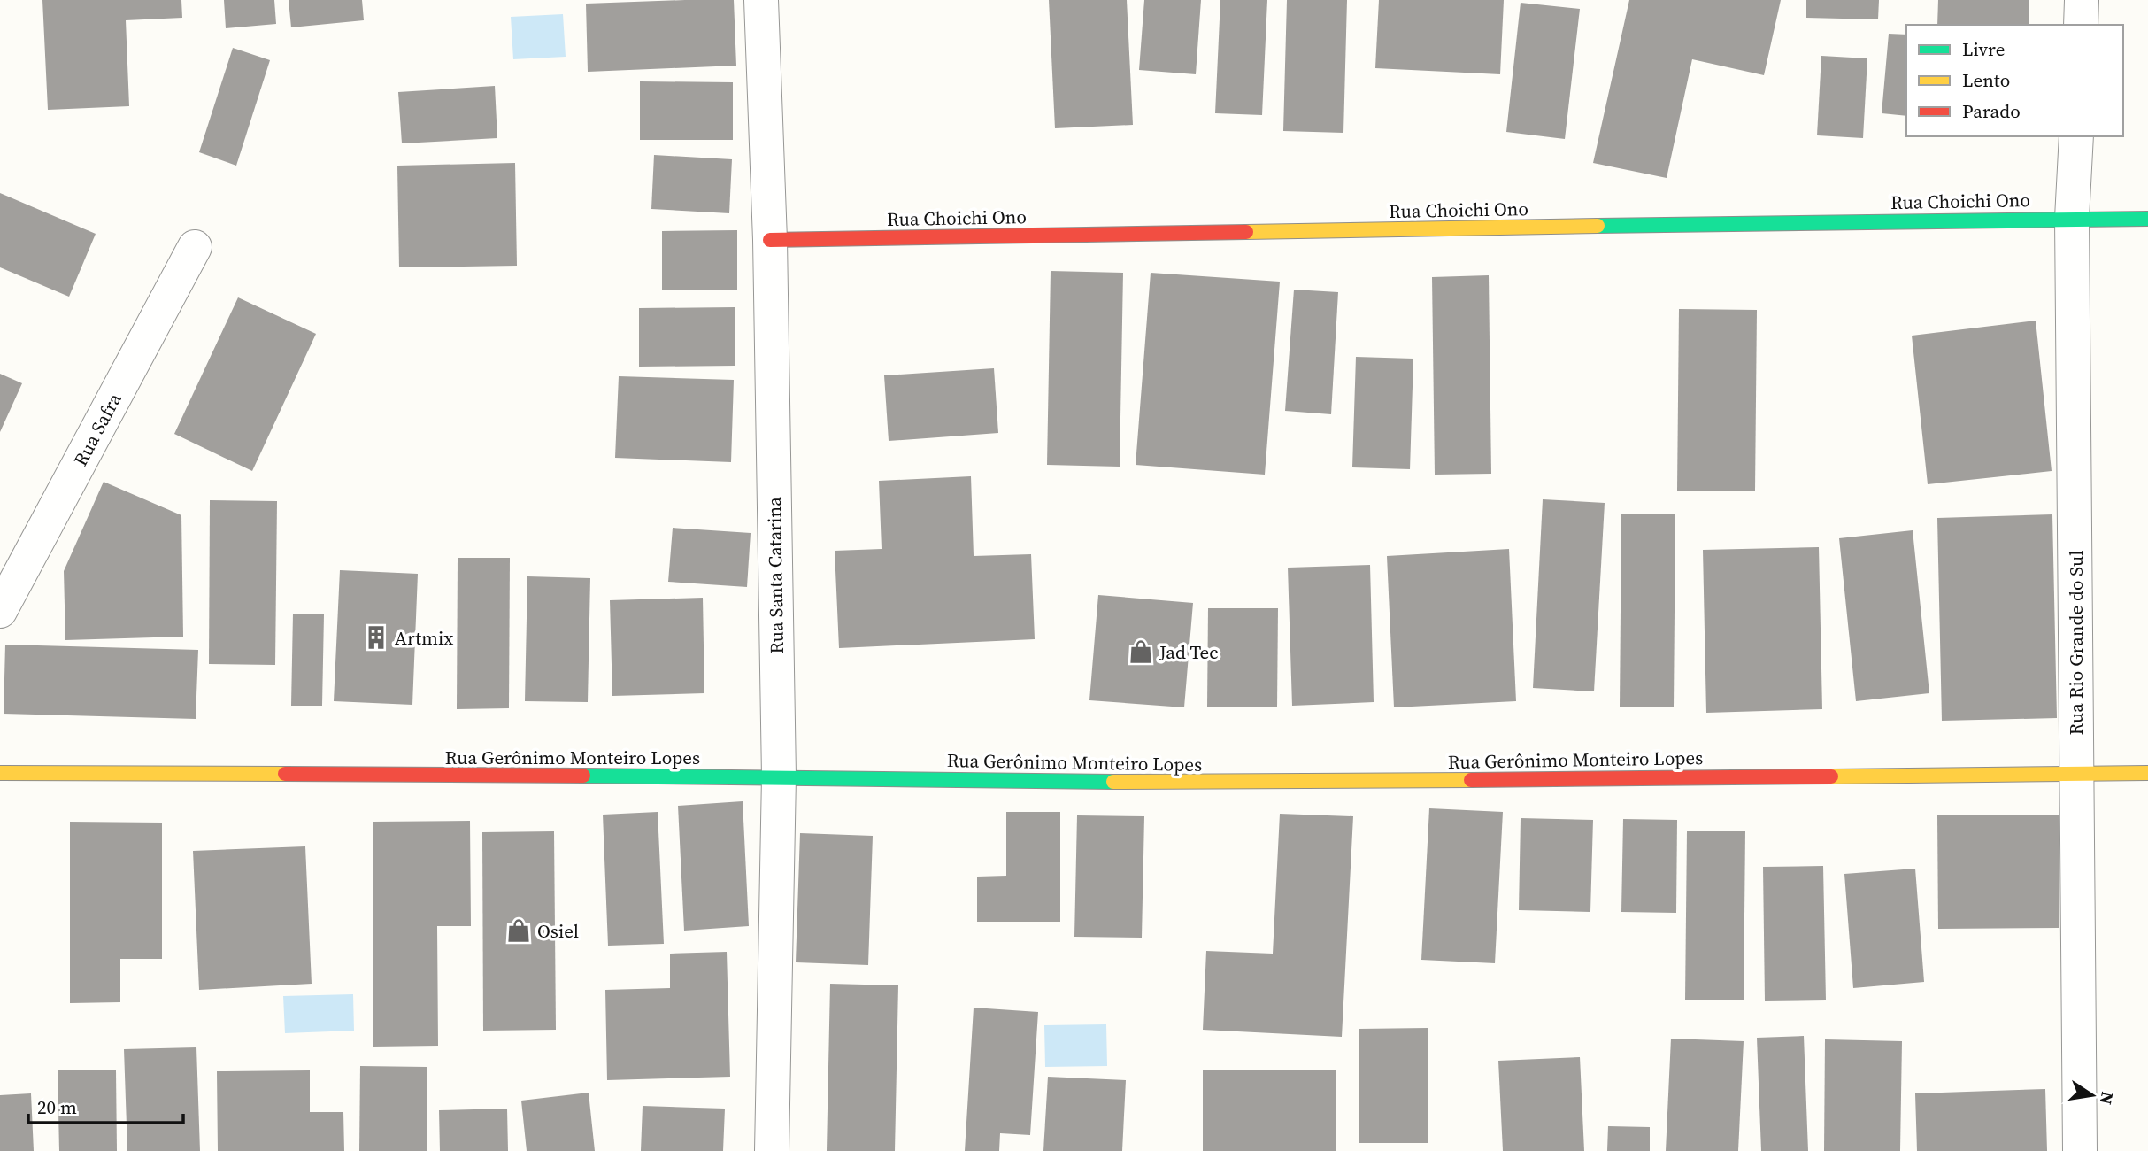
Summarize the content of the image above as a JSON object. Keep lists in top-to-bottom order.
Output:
{
  "streets": {
    "street": [
      "Rua Choichi Ono",
      "Rua Safra",
      "Rua Santa Catarina",
      "Rua Rio Grande do Sul",
      "Rua Gerônimo Monteiro Lopes"
    ]
  },
  "crossings": [
    ["Rua Choichi Ono", "Rua Santa Catarina"],
    ["Rua Choichi Ono", "Rua Rio Grande do Sul"],
    ["Rua Santa Catarina", "Rua Gerônimo Monteiro Lopes"],
    ["Rua Rio Grande do Sul", "Rua Gerônimo Monteiro Lopes"]
  ],
  "places": {
    "building": ["Artmix"],
    "shop": ["Jad Tec", "Osiel"]
  },
  "legend": ["Livre", "Lento", "Parado"],
  "scale_bar": "20 m",
  "north": "right"
}
